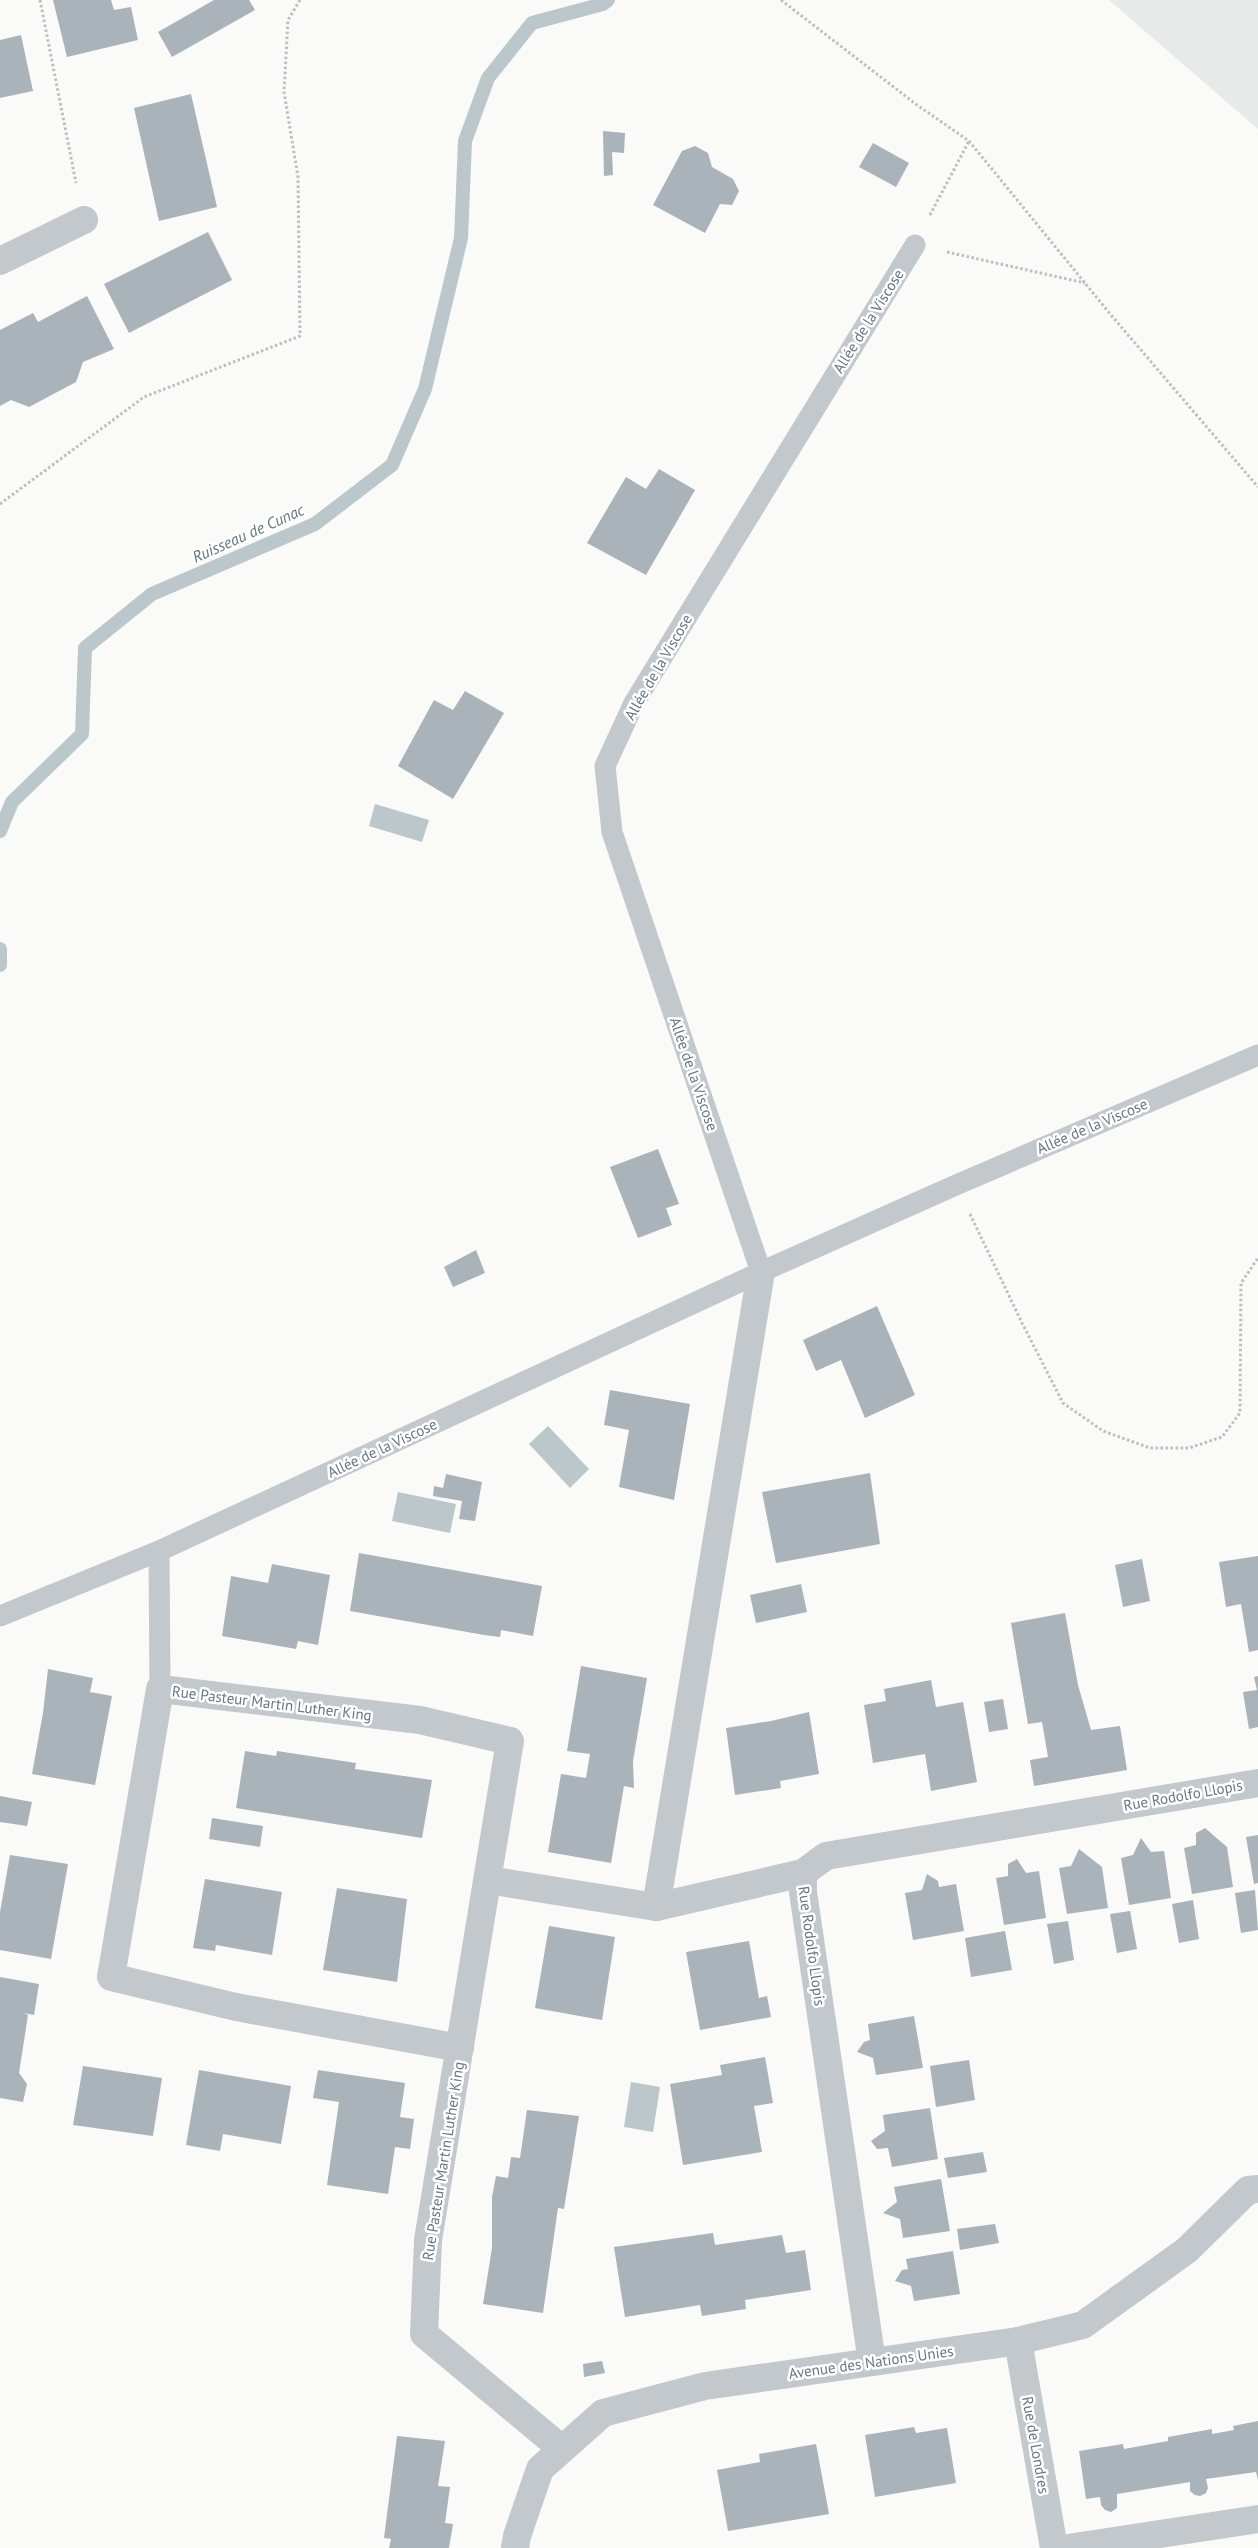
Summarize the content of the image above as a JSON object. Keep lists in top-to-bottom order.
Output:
{
  "streets": {
    "street": [
      "Rue Pasteur Martin Luther King",
      "Rue Rodolfo Llopis",
      "Avenue des Nations Unies",
      "Rue de Londres"
    ],
    "lane": ["Allée de la Viscose"]
  },
  "crossings": [
    ["Rue Pasteur Martin Luther King", "Avenue des Nations Unies"],
    ["Rue Rodolfo Llopis", "Avenue des Nations Unies"],
    ["Avenue des Nations Unies", "Rue de Londres"]
  ],
  "water": ["Ruisseau de Cunac"]
}
